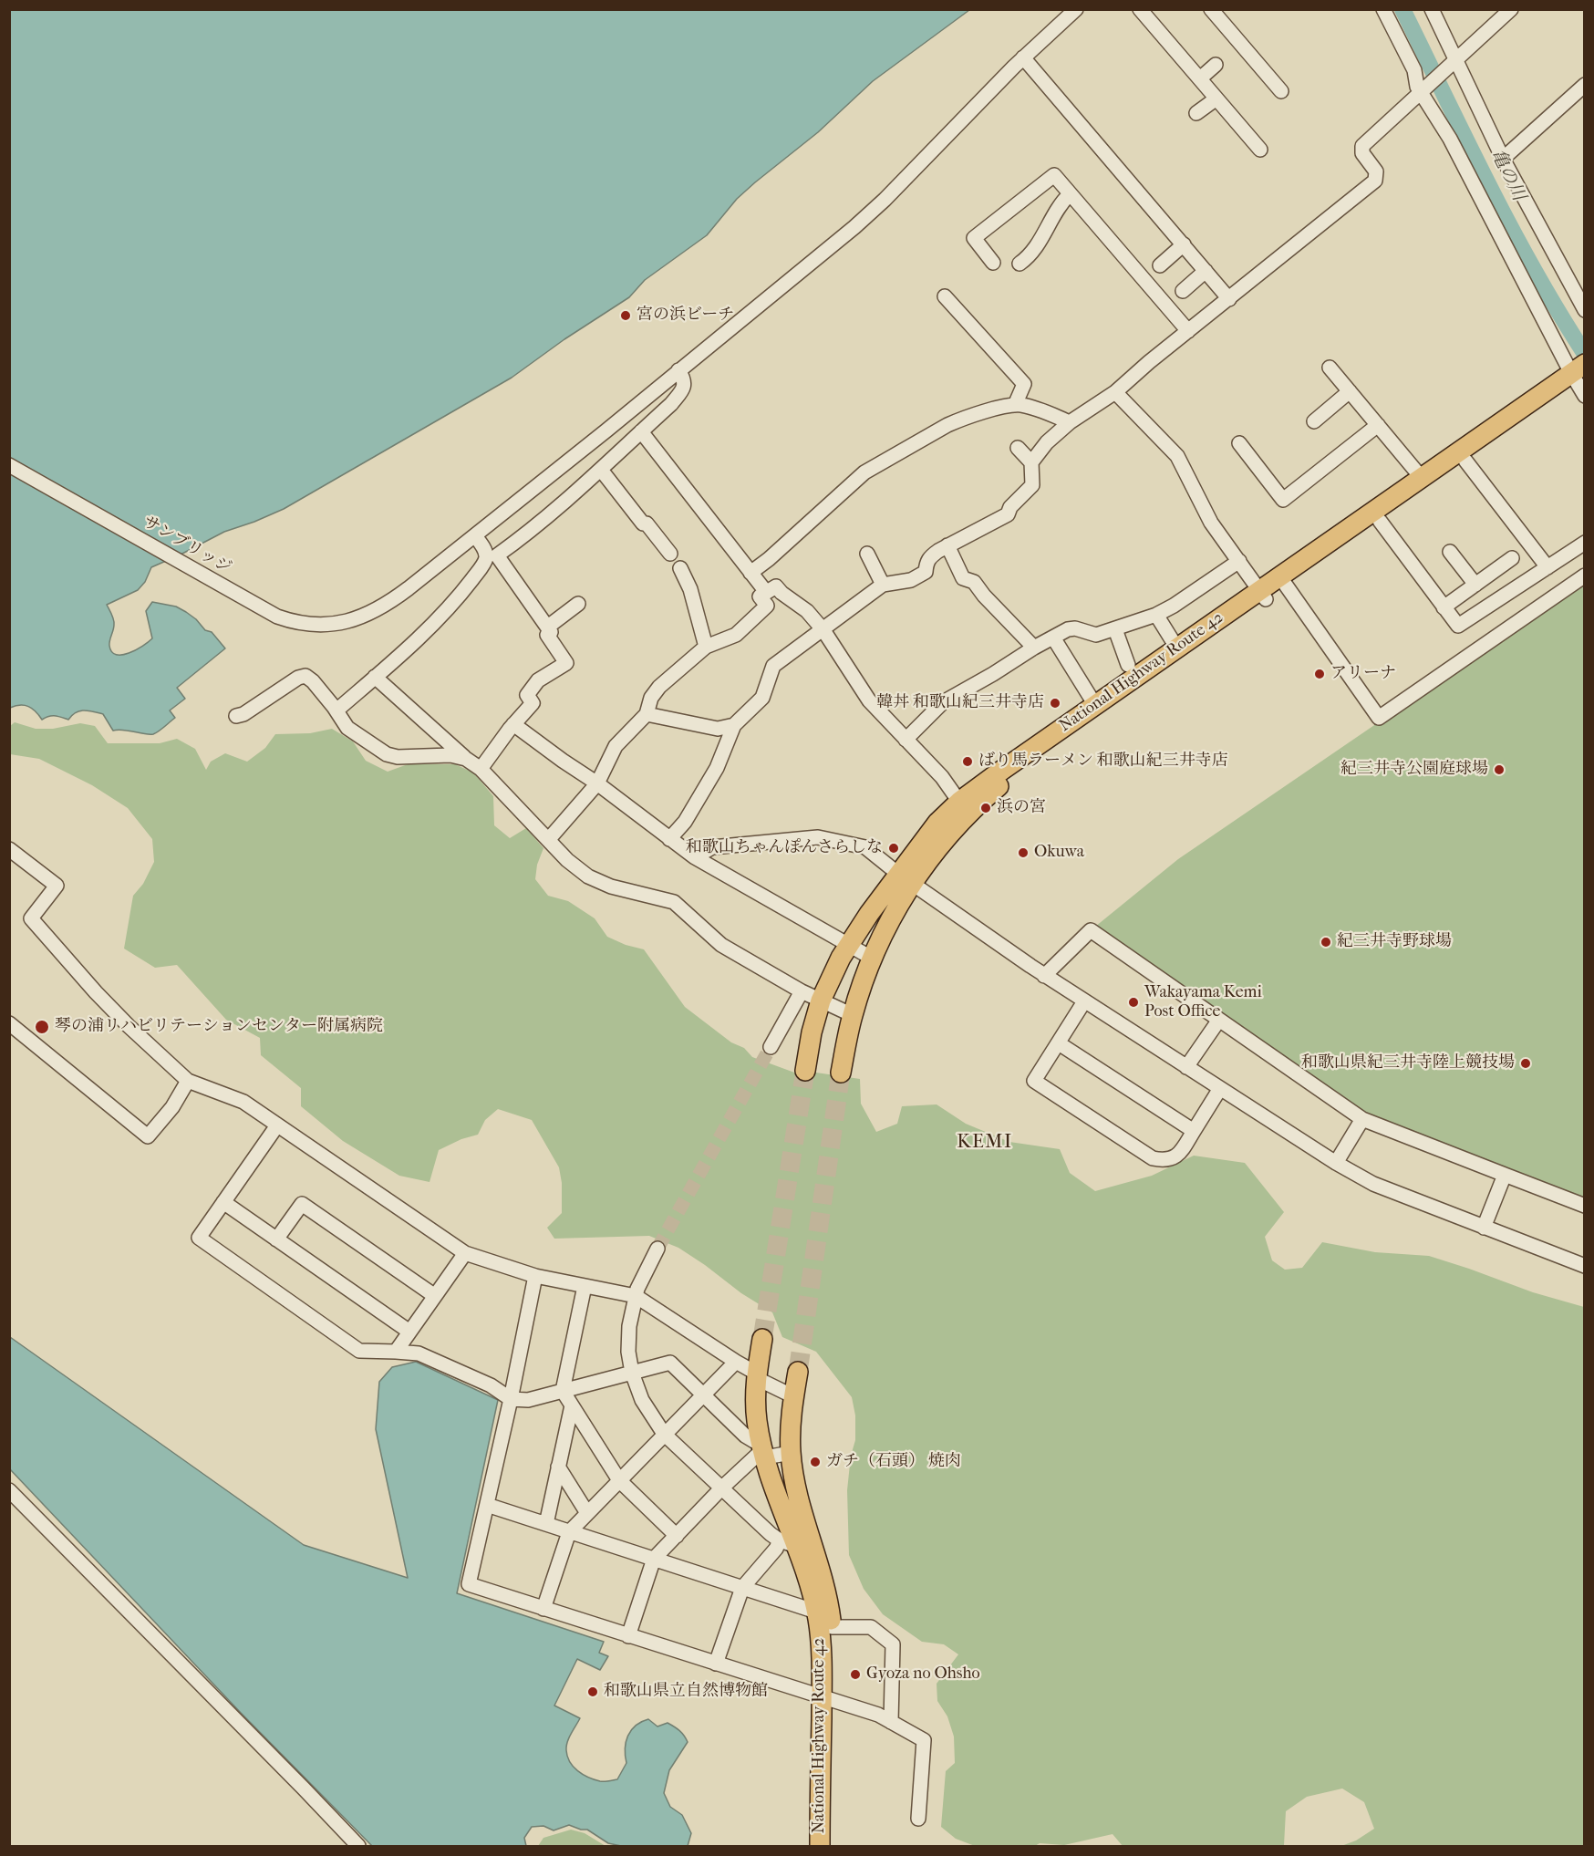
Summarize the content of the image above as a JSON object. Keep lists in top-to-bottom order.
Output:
{
  "streets": {
    "highway": ["National Highway Route 42"],
    "street": ["サンブリッジ"]
  },
  "districts": ["KEMI"],
  "water": ["亀の川"],
  "places": [
    "宮の浜ビーチ",
    "アリーナ",
    "韓丼 和歌山紀三井寺店",
    "ばり馬ラーメン 和歌山紀三井寺店",
    "紀三井寺公園庭球場",
    "浜の宮",
    "和歌山ちゃんぽんさらしな",
    "Okuwa",
    "紀三井寺野球場",
    "Wakayama Kemi Post Office",
    "琴の浦リハビリテーションセンター附属病院",
    "和歌山県紀三井寺陸上競技場",
    "ガチ（石頭） 焼肉",
    "Gyoza no Ohsho",
    "和歌山県立自然博物館"
  ]
}
